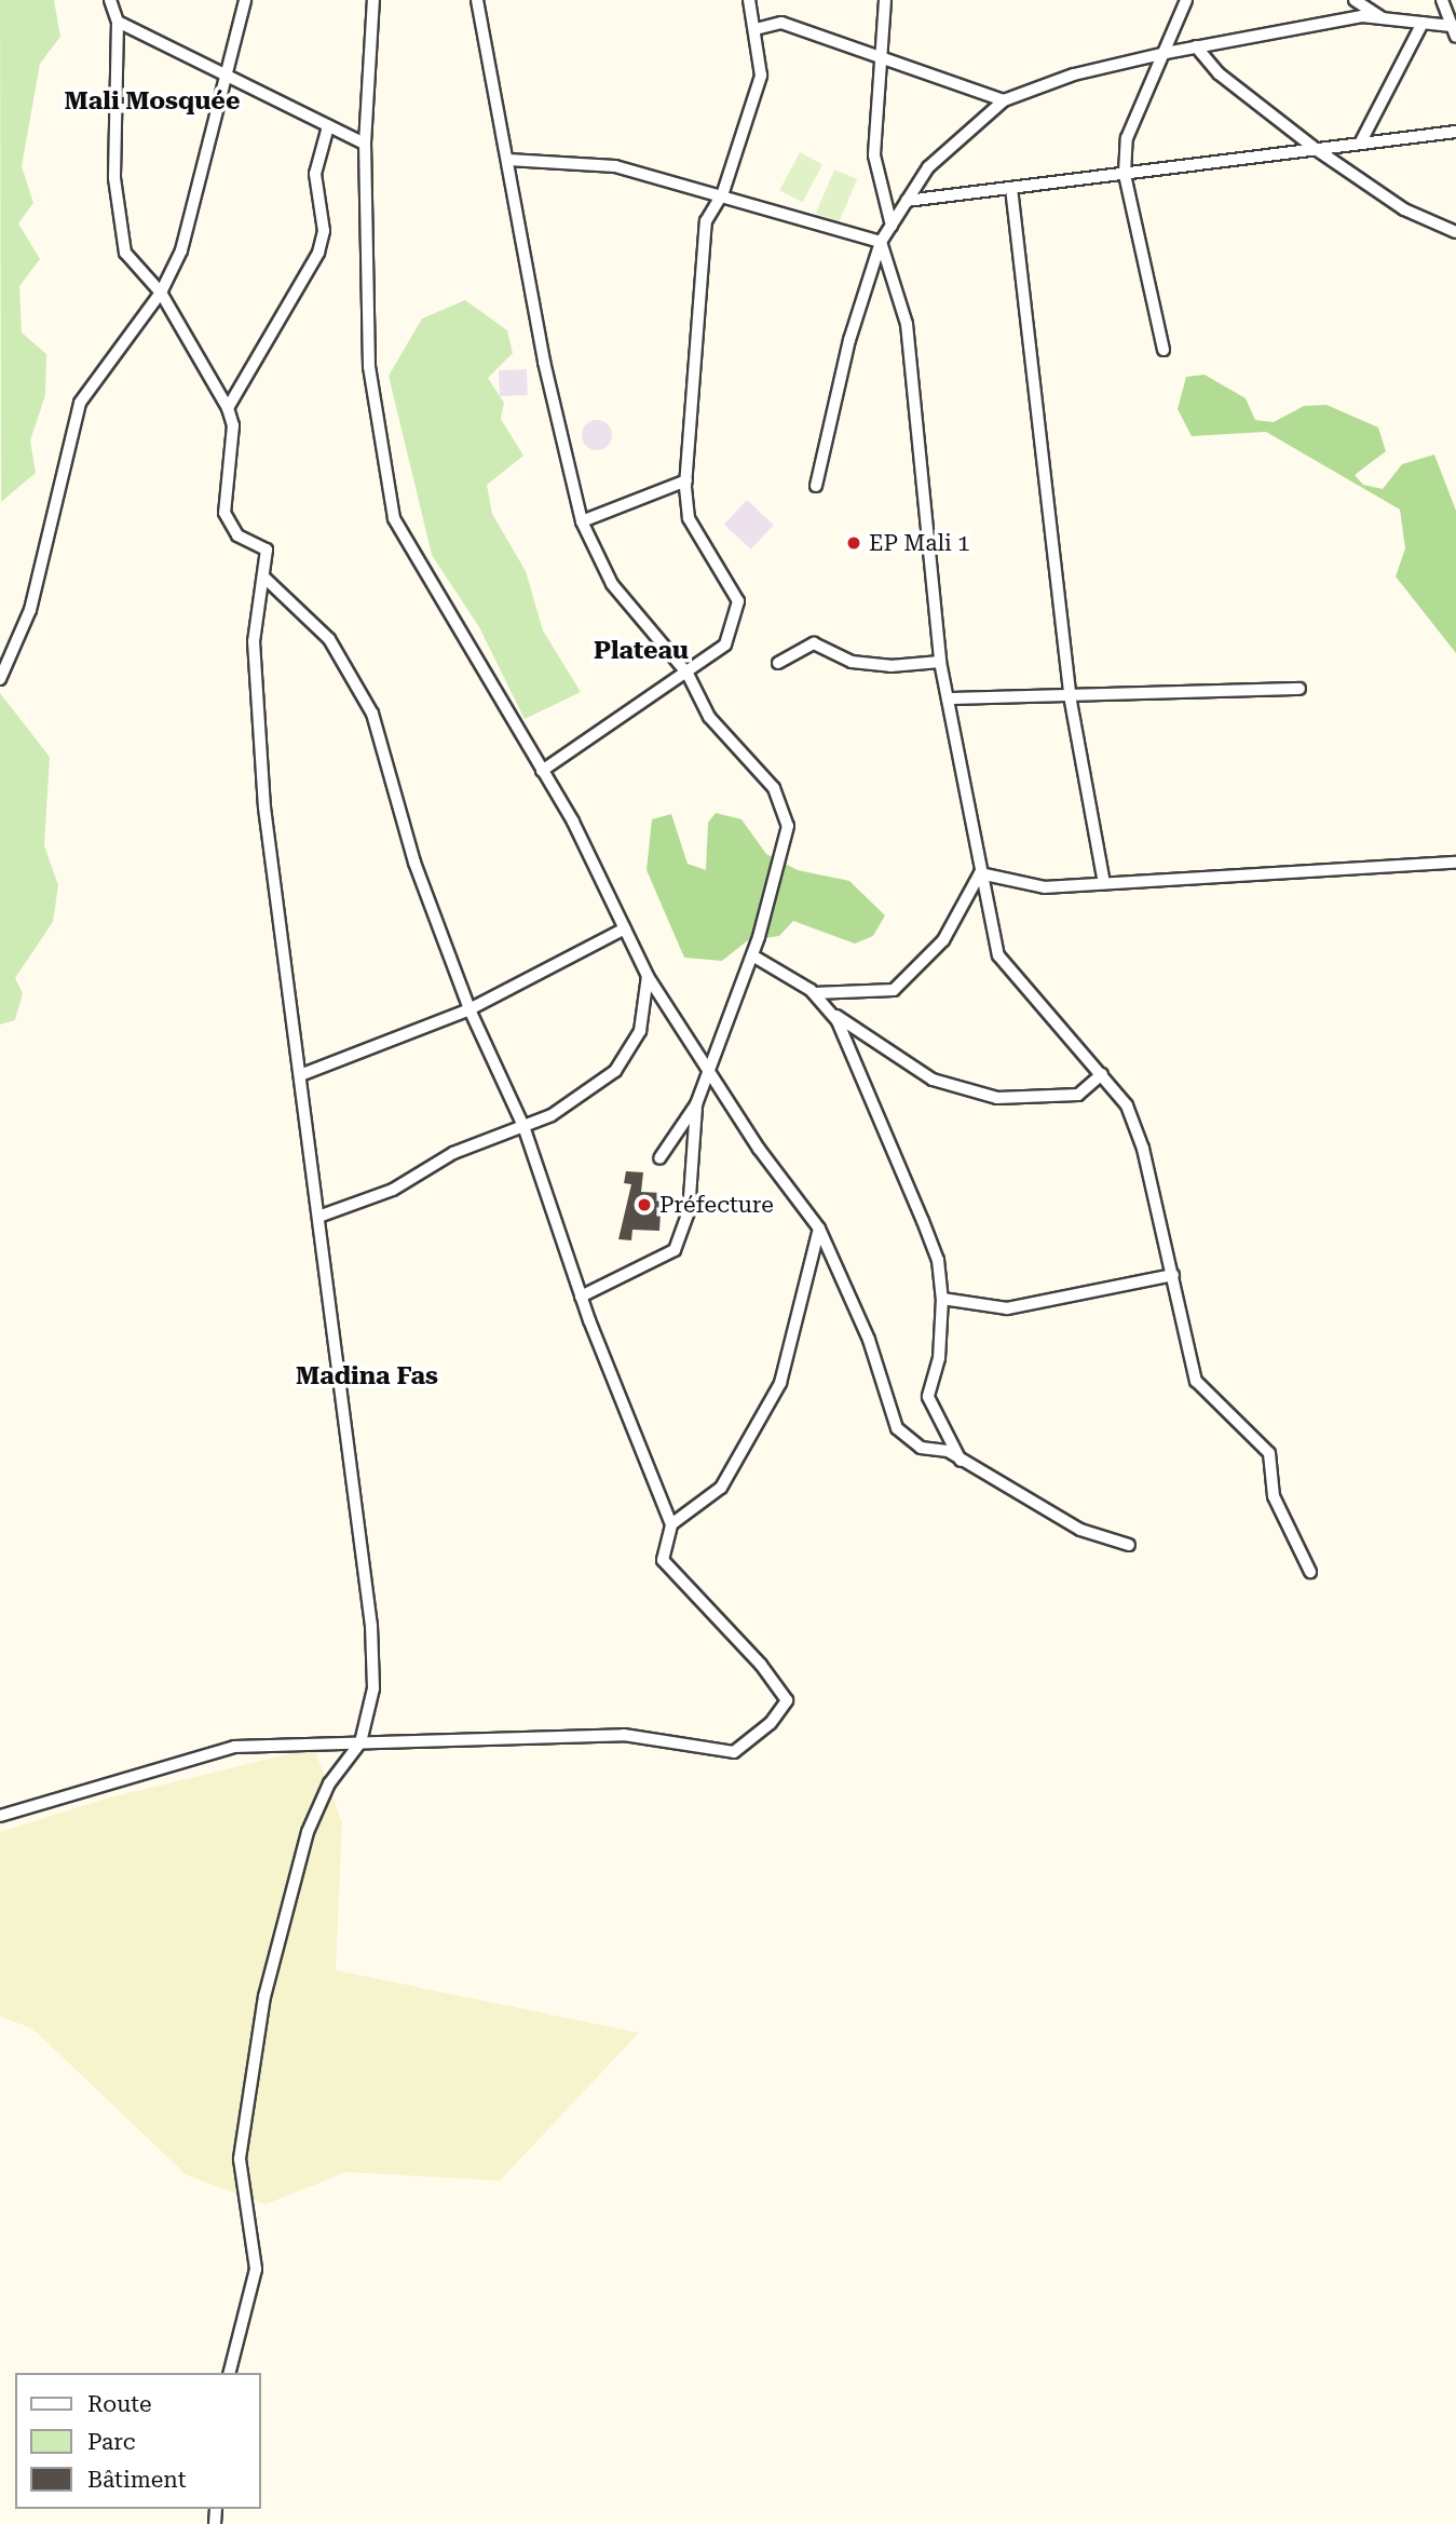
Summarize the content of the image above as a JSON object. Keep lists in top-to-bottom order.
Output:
{
  "districts": ["Mali Mosquée", "Plateau", "Madina Fas"],
  "places": ["EP Mali 1", "Préfecture"],
  "legend": ["Route", "Parc", "Bâtiment"]
}
